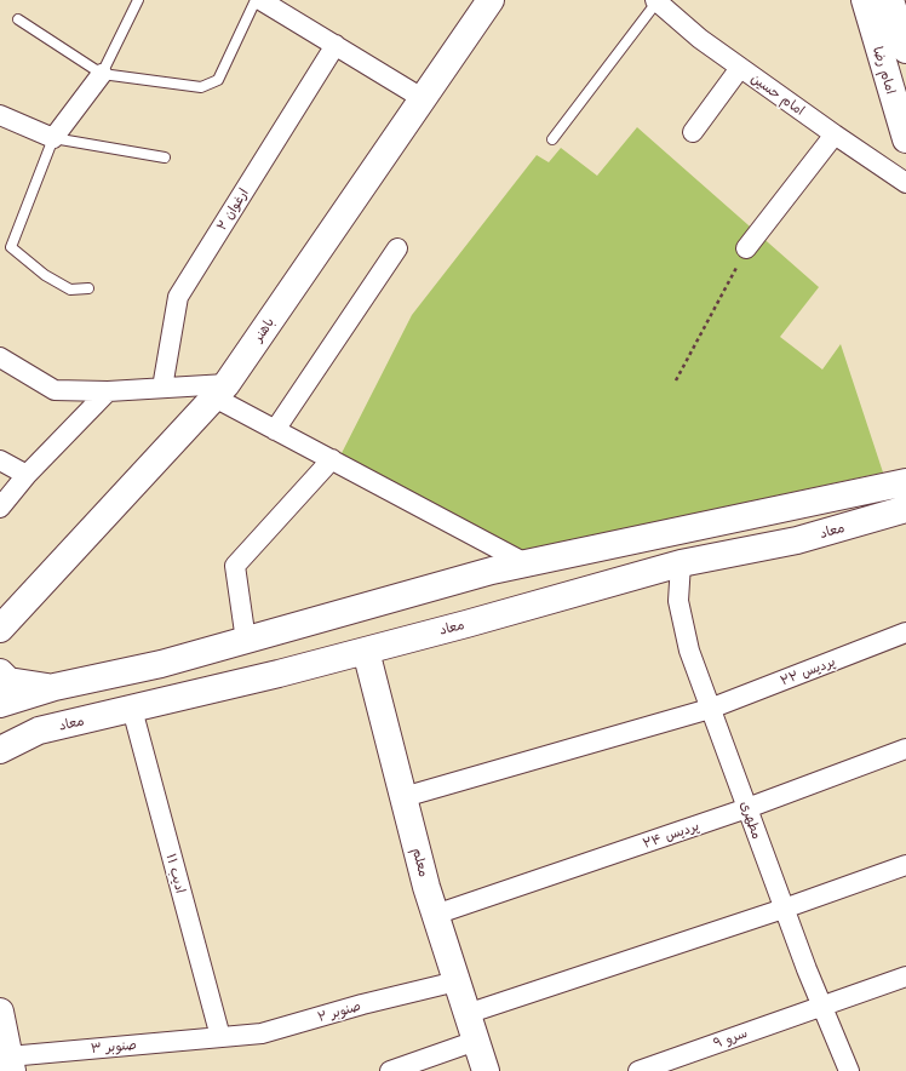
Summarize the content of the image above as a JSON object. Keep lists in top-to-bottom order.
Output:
{
  "streets": {
    "main road": [
      "امام رضا",
      "باهنر",
      "معاد",
      "معلم"
    ],
    "street": [
      "امام حسین",
      "ارغوان ۲",
      "پردیس ۲۲",
      "مطهری",
      "پردیس ۲۴",
      "ادیب ۱۱",
      "صنوبر ۲",
      "سرو ۹",
      "صنوبر ۳"
    ]
  },
  "crossings": [
    ["معاد", "مطهری"],
    ["معاد", "معلم"],
    ["معاد", "ادیب ۱۱"],
    ["پردیس ۲۲", "مطهری"],
    ["پردیس ۲۲", "معلم"],
    ["مطهری", "پردیس ۲۴"],
    ["مطهری", "سرو ۹"],
    ["پردیس ۲۴", "معلم"],
    ["معلم", "صنوبر ۲"],
    ["ادیب ۱۱", "صنوبر ۲"],
    ["ادیب ۱۱", "صنوبر ۳"],
    ["صنوبر ۲", "صنوبر ۳"]
  ]
}
